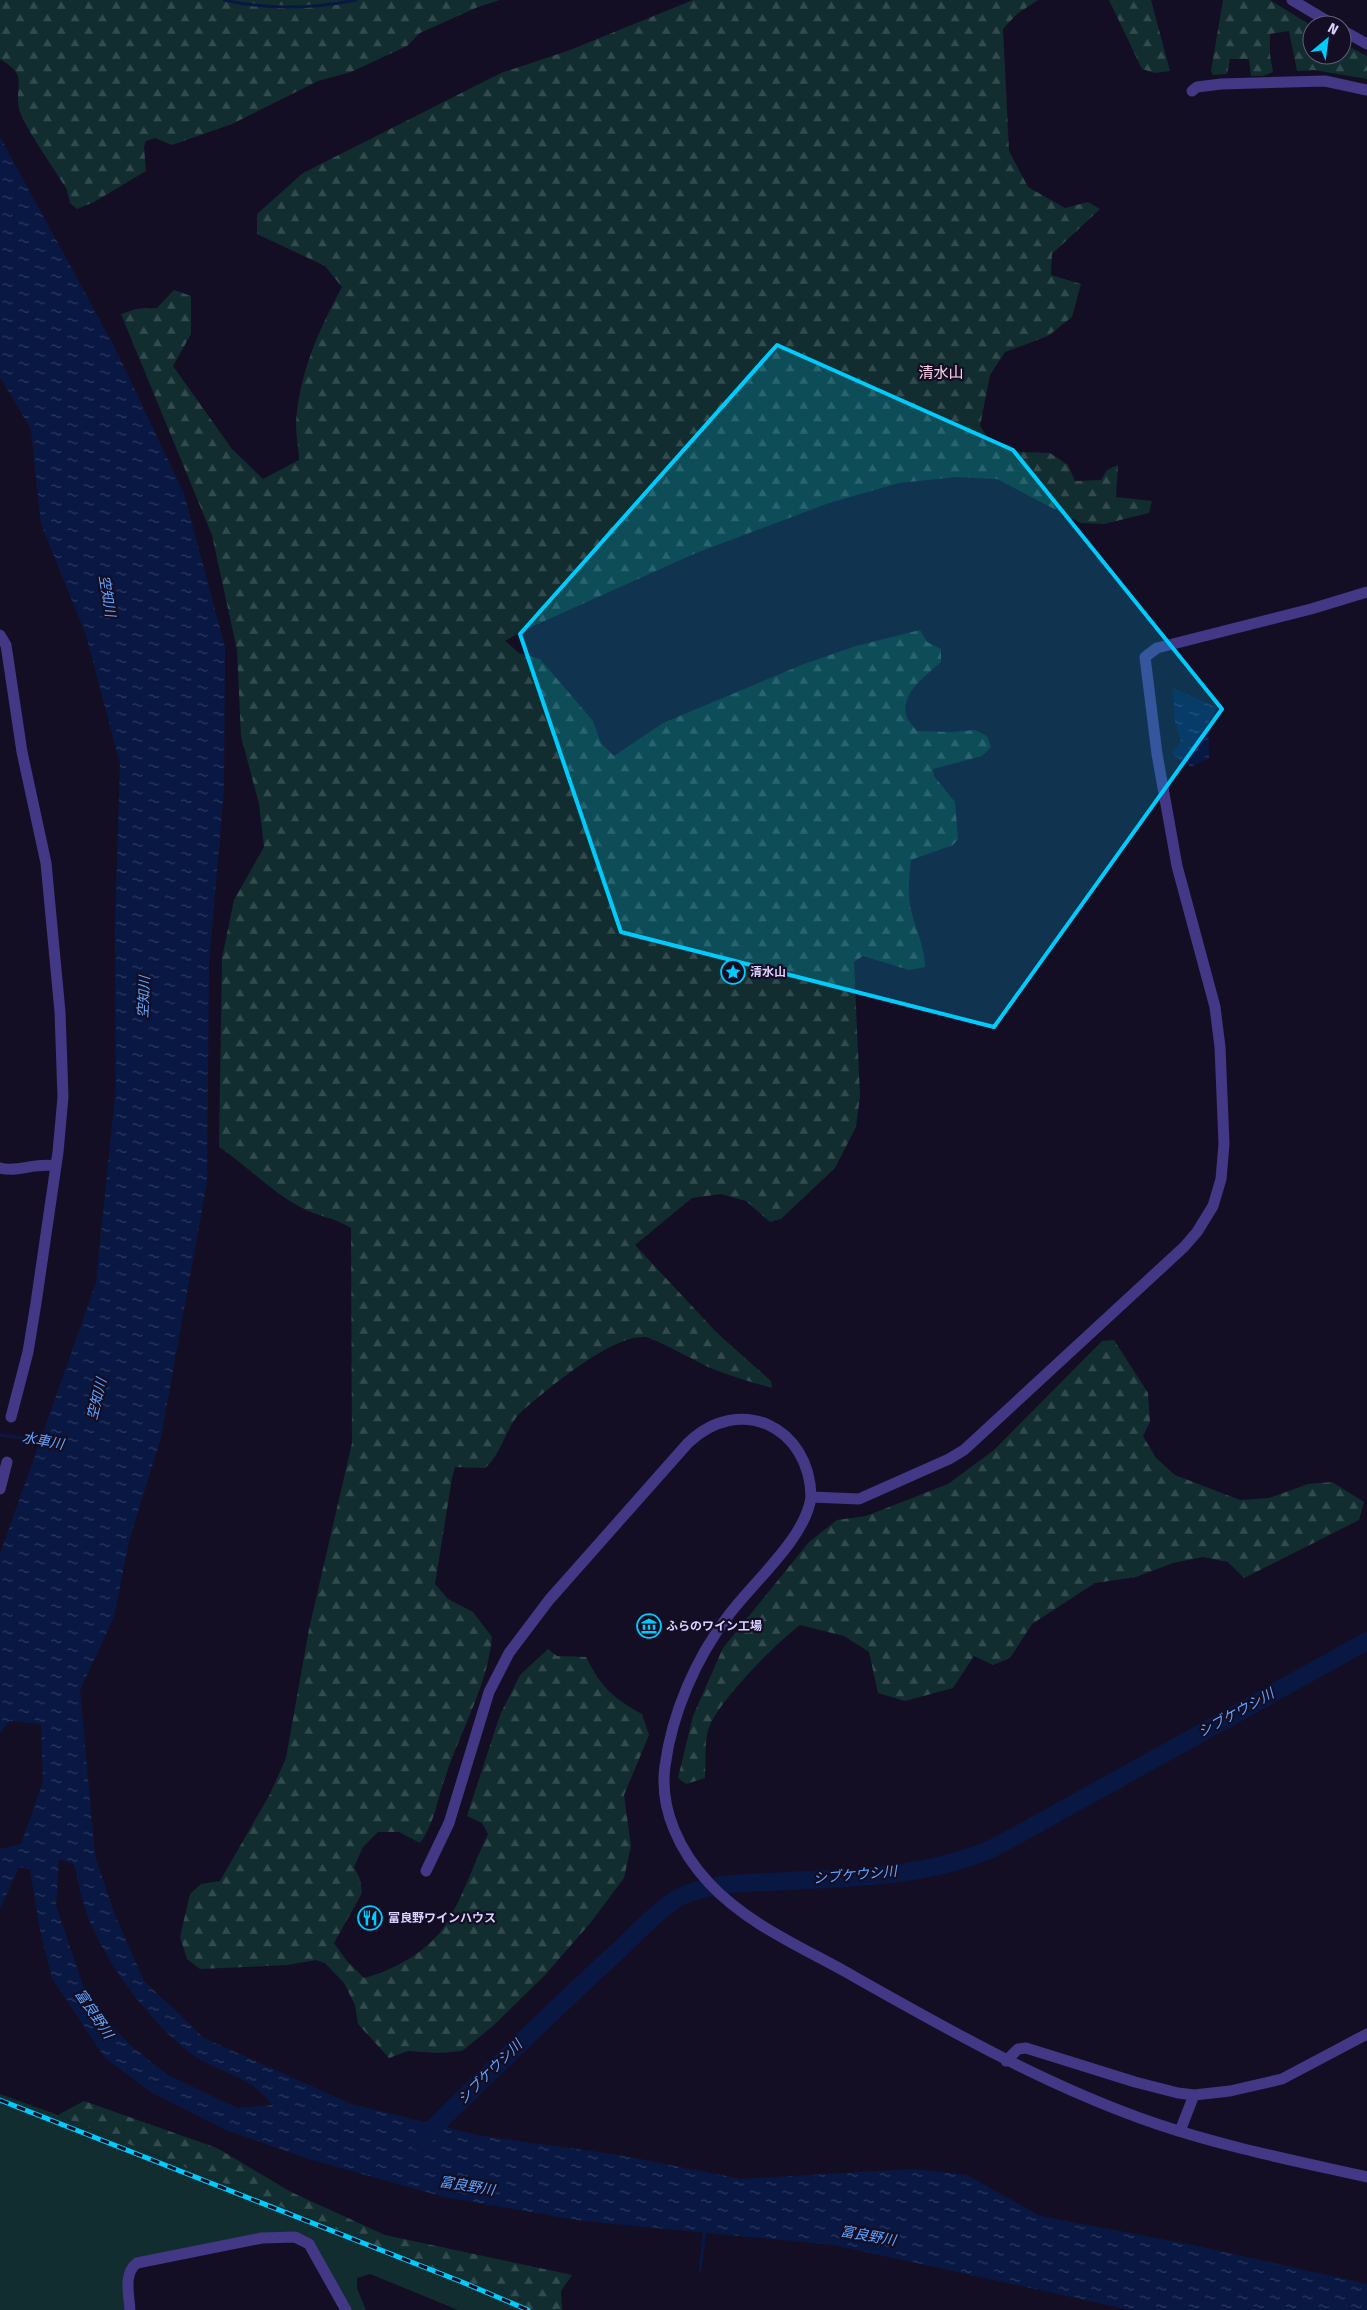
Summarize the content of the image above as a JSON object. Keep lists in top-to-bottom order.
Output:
{
  "districts": ["清水山"],
  "water": [
    "空知川",
    "水車川",
    "シブケウシ川",
    "富良野川"
  ],
  "places": {
    "place": ["清水山"],
    "museum": ["ふらのワイン工場"],
    "restaurant": ["富良野ワインハウス"]
  },
  "north": "top right"
}
